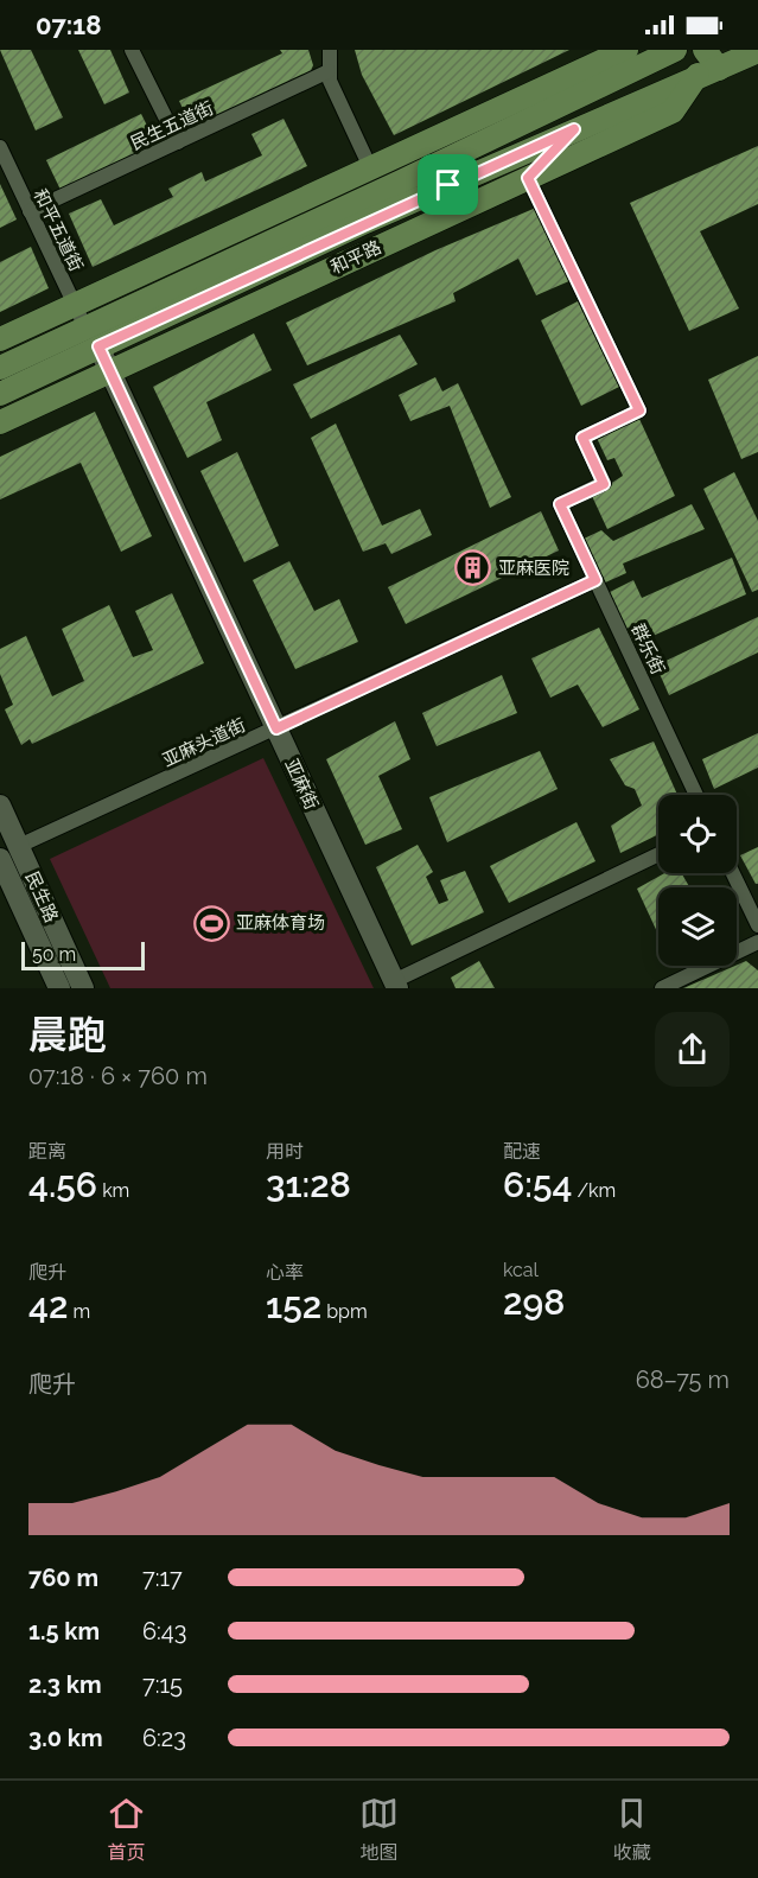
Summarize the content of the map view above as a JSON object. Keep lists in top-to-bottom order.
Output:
{
  "streets": {
    "main road": ["和平路"],
    "street": [
      "民生五道街",
      "和平五道街",
      "群乐街",
      "亚麻头道街",
      "亚麻街",
      "民生路"
    ]
  },
  "crossings": [
    ["民生五道街", "和平五道街"],
    ["和平路", "群乐街"],
    ["和平路", "亚麻街"],
    ["群乐街", "亚麻头道街"],
    ["亚麻头道街", "亚麻街"],
    ["亚麻头道街", "民生路"]
  ],
  "places": {
    "building": ["亚麻医院"],
    "sports": ["亚麻体育场"]
  },
  "scale_bar": "50 m",
  "page": {
    "status": "07:18",
    "scale": "50 m",
    "heading": ["晨跑", "07:18 · 6 × 760 m"],
    "stats": [
      ["距离", "4.56 km"],
      ["用时", "31:28"],
      ["配速", "6:54 /km"],
      ["爬升", "42 m"],
      ["心率", "152 bpm"],
      ["kcal", "298"]
    ],
    "chart": ["爬升", "68–75 m"],
    "list": [
      {
        "name": "760 m",
        "note": "7:17"
      },
      {
        "name": "1.5 km",
        "note": "6:43"
      },
      {
        "name": "2.3 km",
        "note": "7:15"
      },
      {
        "name": "3.0 km",
        "note": "6:23"
      }
    ],
    "tabs": ["首页", "地图", "收藏"]
  }
}
